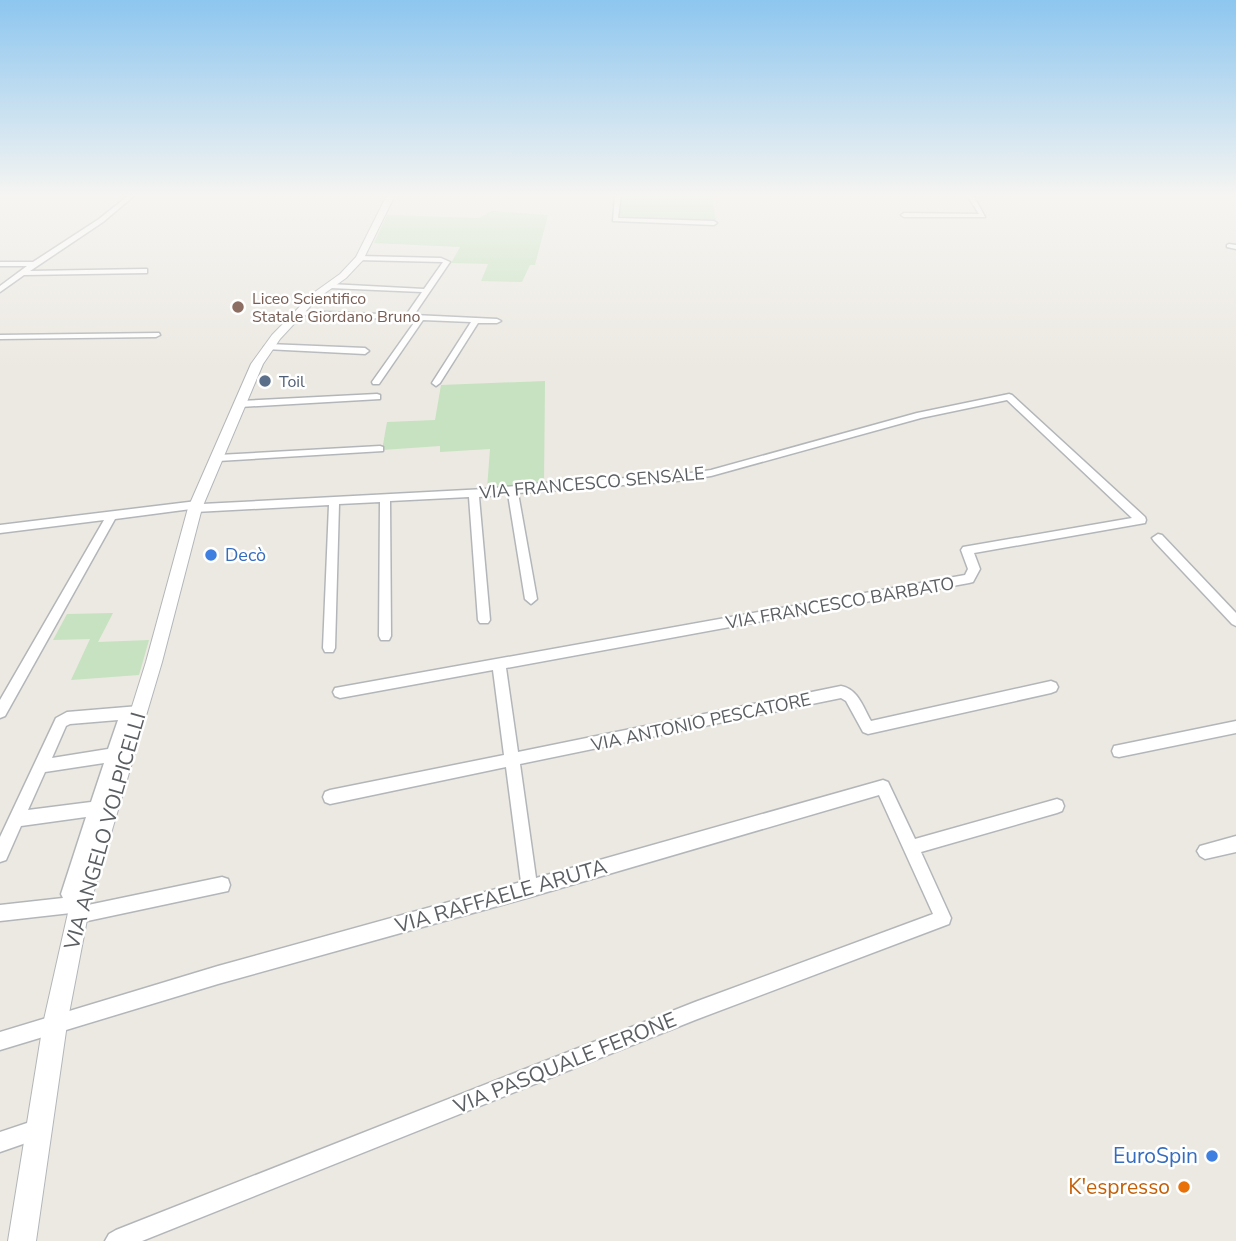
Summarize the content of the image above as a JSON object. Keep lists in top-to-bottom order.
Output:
{
  "streets": {
    "street": [
      "VIA FRANCESCO SENSALE",
      "VIA FRANCESCO BARBATO",
      "VIA ANTONIO PESCATORE",
      "VIA ANGELO VOLPICELLI",
      "VIA RAFFAELE ARUTA",
      "VIA PASQUALE FERONE"
    ]
  },
  "crossings": [
    ["VIA FRANCESCO SENSALE", "VIA FRANCESCO BARBATO"],
    ["VIA FRANCESCO SENSALE", "VIA ANGELO VOLPICELLI"],
    ["VIA ANGELO VOLPICELLI", "VIA RAFFAELE ARUTA"],
    ["VIA RAFFAELE ARUTA", "VIA PASQUALE FERONE"]
  ],
  "places": [
    "Liceo Scientifico Statale Giordano Bruno",
    "Toil",
    "Decò",
    "EuroSpin",
    "K'espresso"
  ]
}
